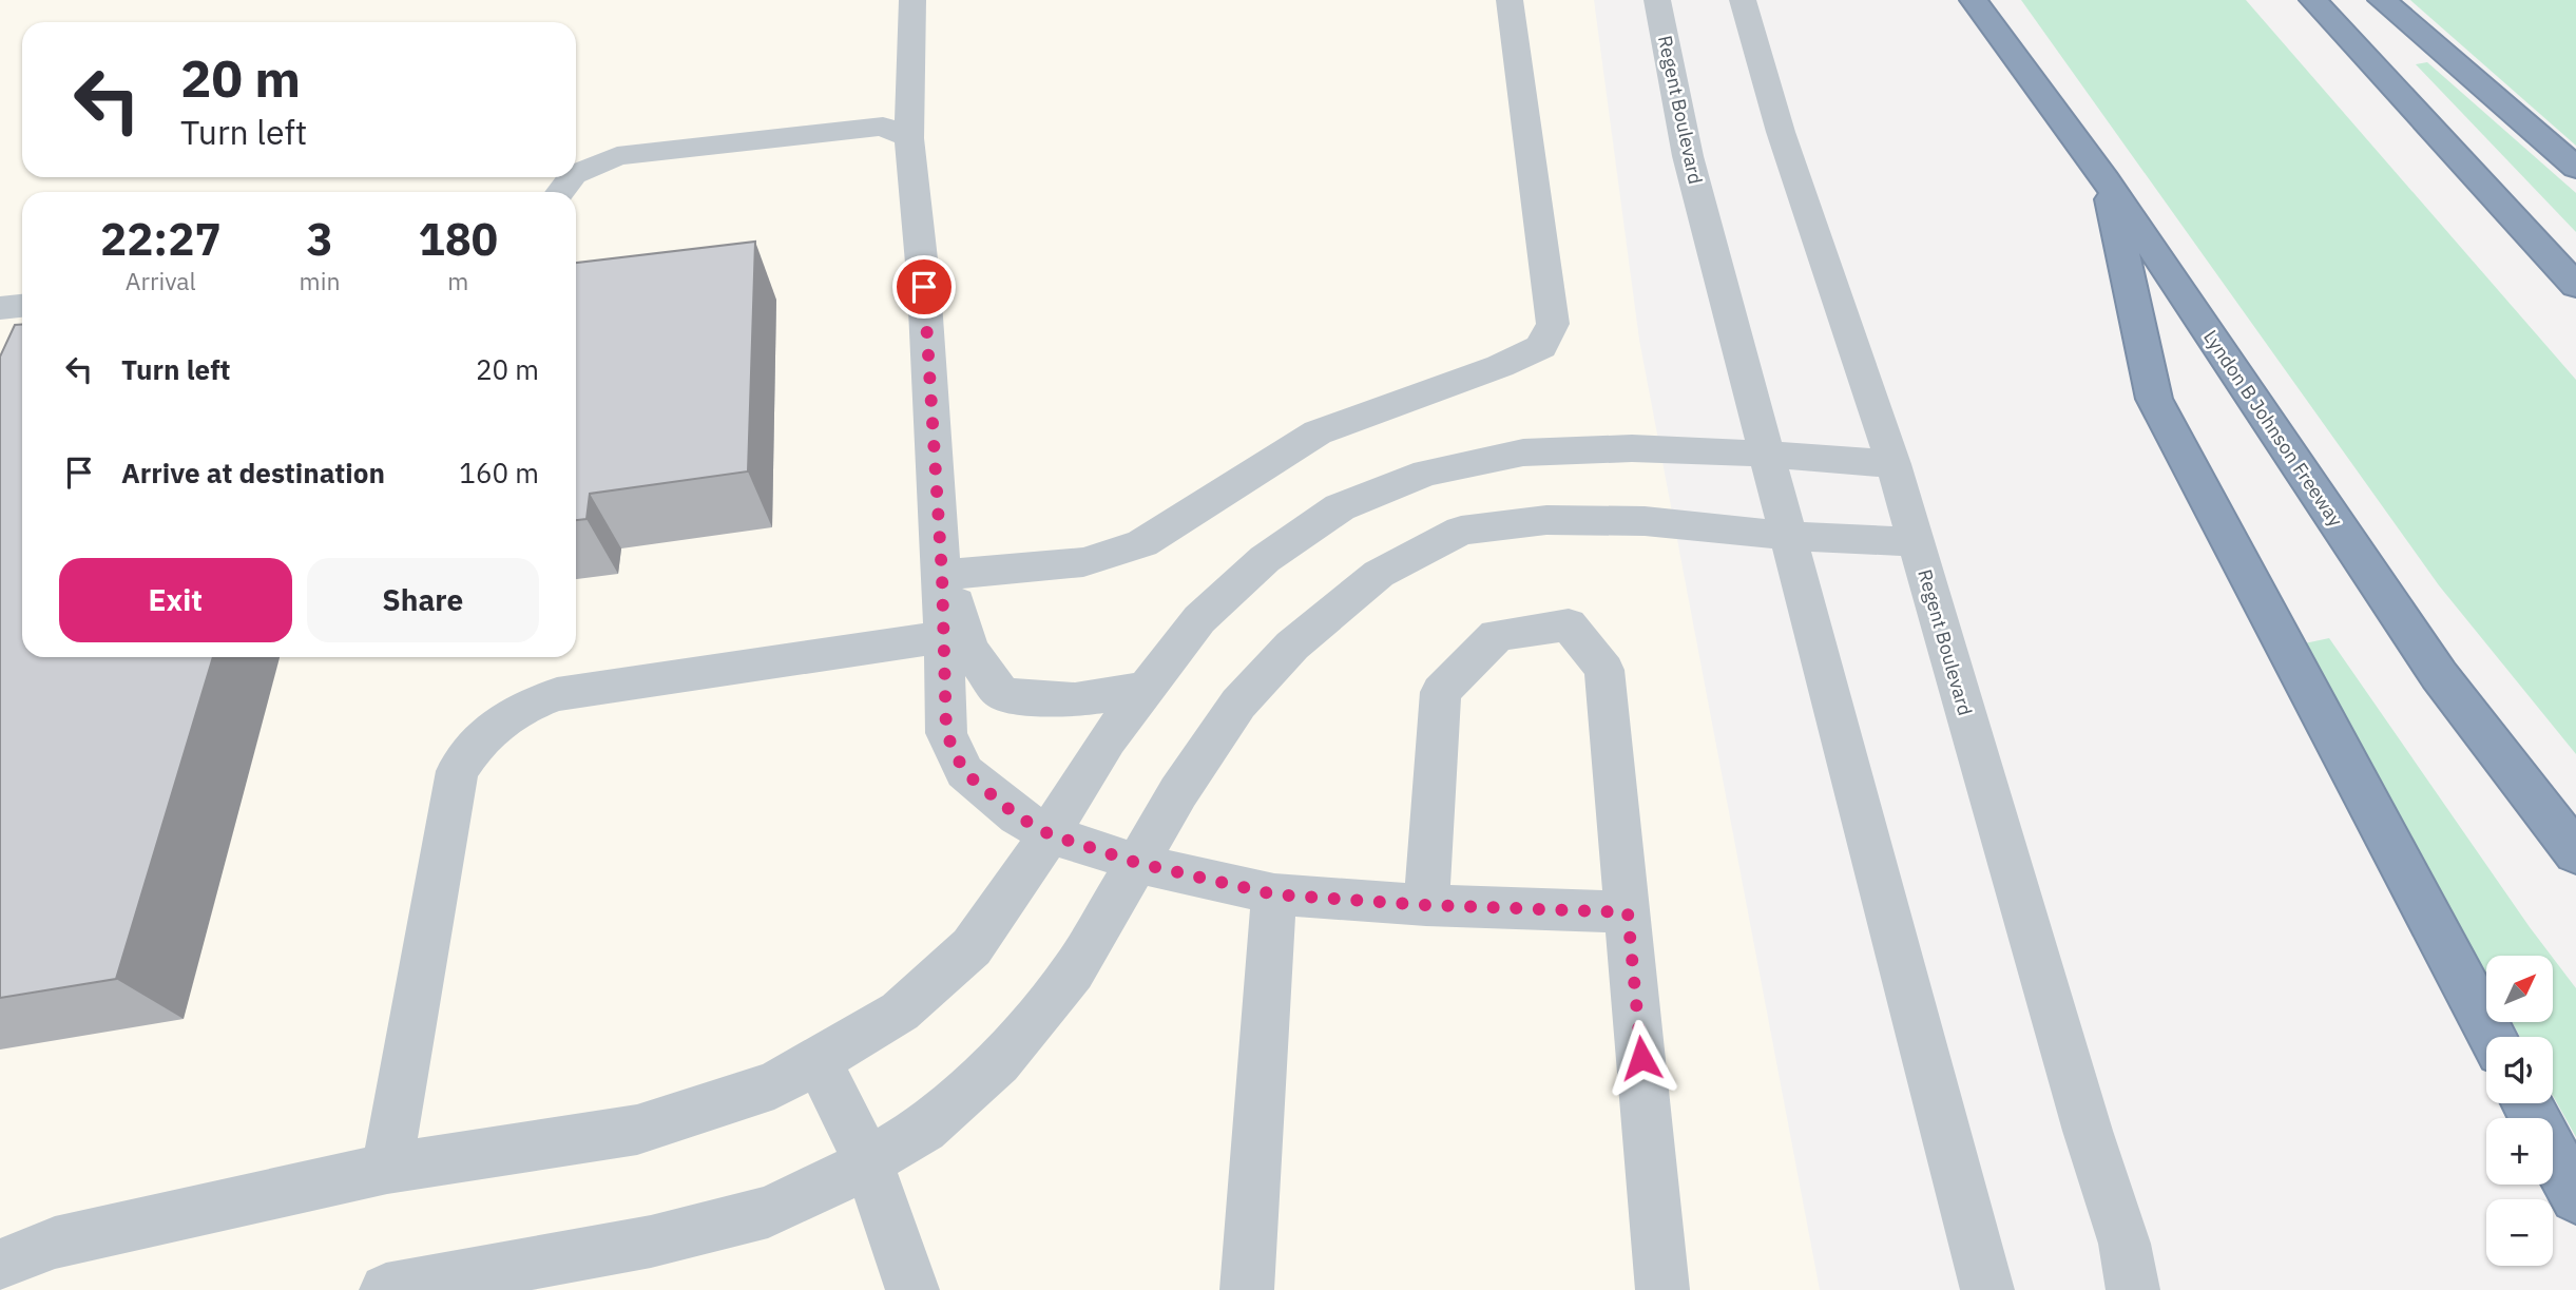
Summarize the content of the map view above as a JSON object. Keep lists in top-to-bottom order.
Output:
{
  "streets": {
    "highway": ["Lyndon B Johnson Freeway"],
    "street": ["Regent Boulevard"]
  },
  "north": "top right",
  "page": {
    "turn": ["20 m", "Turn left"],
    "eta": [
      "22:27",
      "Arrival",
      "3",
      "min",
      "180",
      "m"
    ],
    "list": [
      {
        "name": "Turn left",
        "value": "20 m"
      },
      {
        "name": "Arrive at destination",
        "value": "160 m"
      }
    ],
    "buttons": ["Exit", "Share"],
    "map_buttons": ["+", "−"]
  }
}
